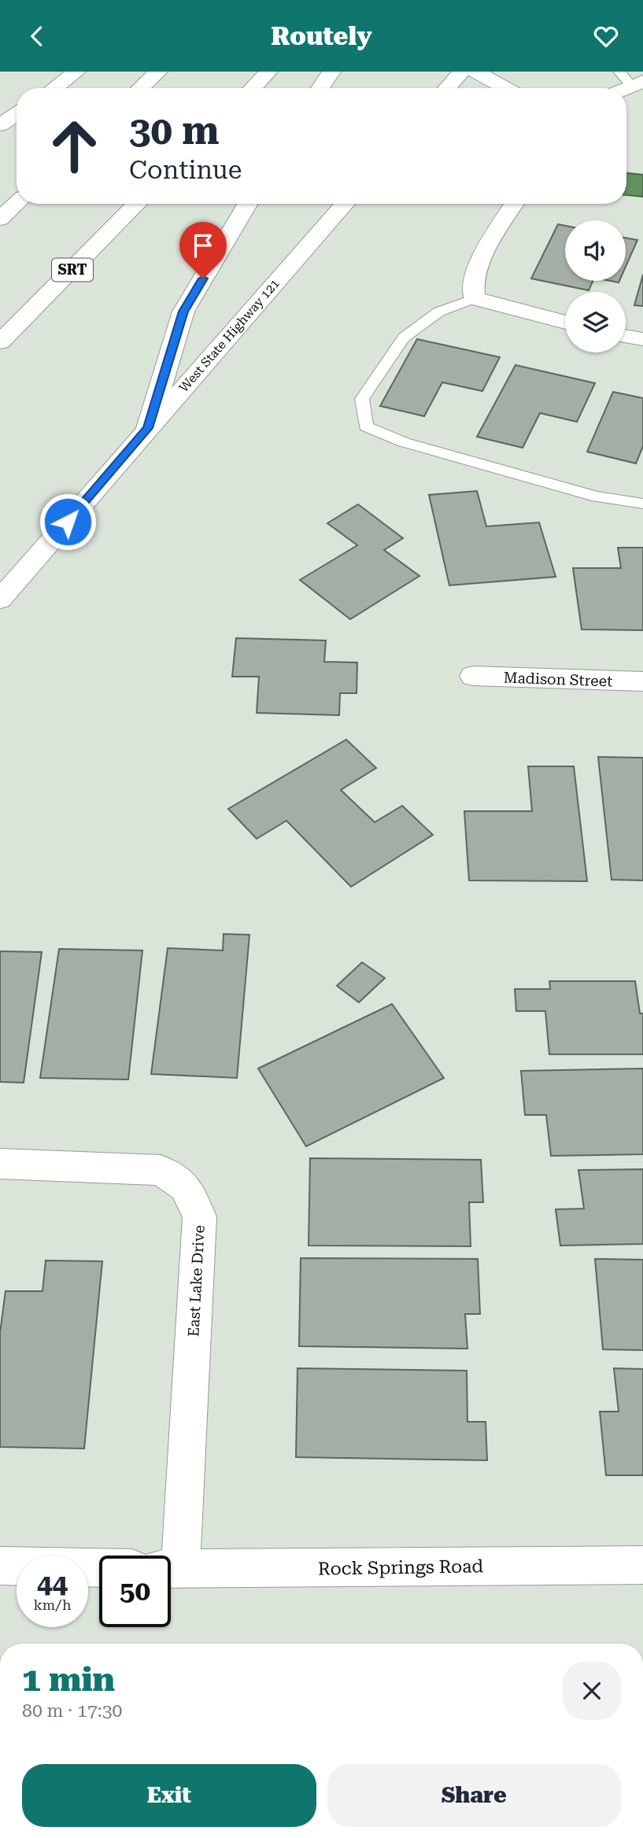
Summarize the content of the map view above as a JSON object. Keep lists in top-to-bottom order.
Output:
{
  "streets": {
    "main road": [
      "SRT",
      "West State Highway 121",
      "Madison Street",
      "East Lake Drive",
      "Rock Springs Road"
    ]
  },
  "page": {
    "header": "Routely",
    "turn": ["30 m", "Continue"],
    "speed": "44 km/h",
    "limit": "50",
    "heading": ["1 min", "80 m · 17:30"],
    "buttons": ["Exit", "Share"]
  }
}
